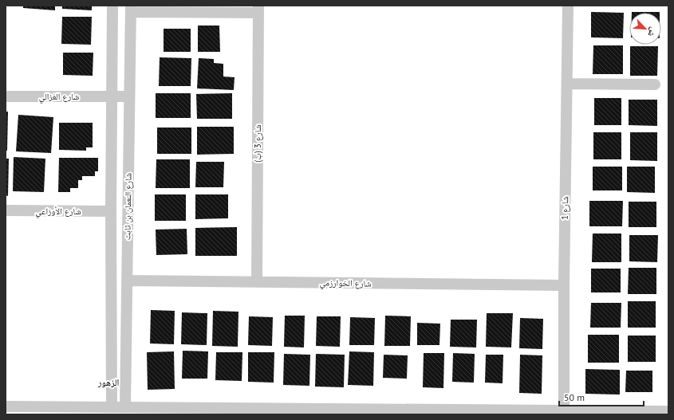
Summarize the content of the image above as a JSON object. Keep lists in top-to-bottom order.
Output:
{
  "streets": {
    "street": [
      "شارع الغزالي",
      "شارع 3 (ب)",
      "شارع النعمان بن ثابت",
      "شارع 1",
      "شارع الأوزاعي",
      "شارع الخوارزمي"
    ]
  },
  "crossings": [
    ["شارع الغزالي", "شارع النعمان بن ثابت"],
    ["شارع 3 (ب)", "شارع الخوارزمي"],
    ["شارع النعمان بن ثابت", "شارع الأوزاعي"],
    ["شارع النعمان بن ثابت", "شارع الخوارزمي"],
    ["شارع 1", "شارع الخوارزمي"]
  ],
  "districts": ["الزهور"],
  "scale_bar": "50 m",
  "north": "bottom right"
}
